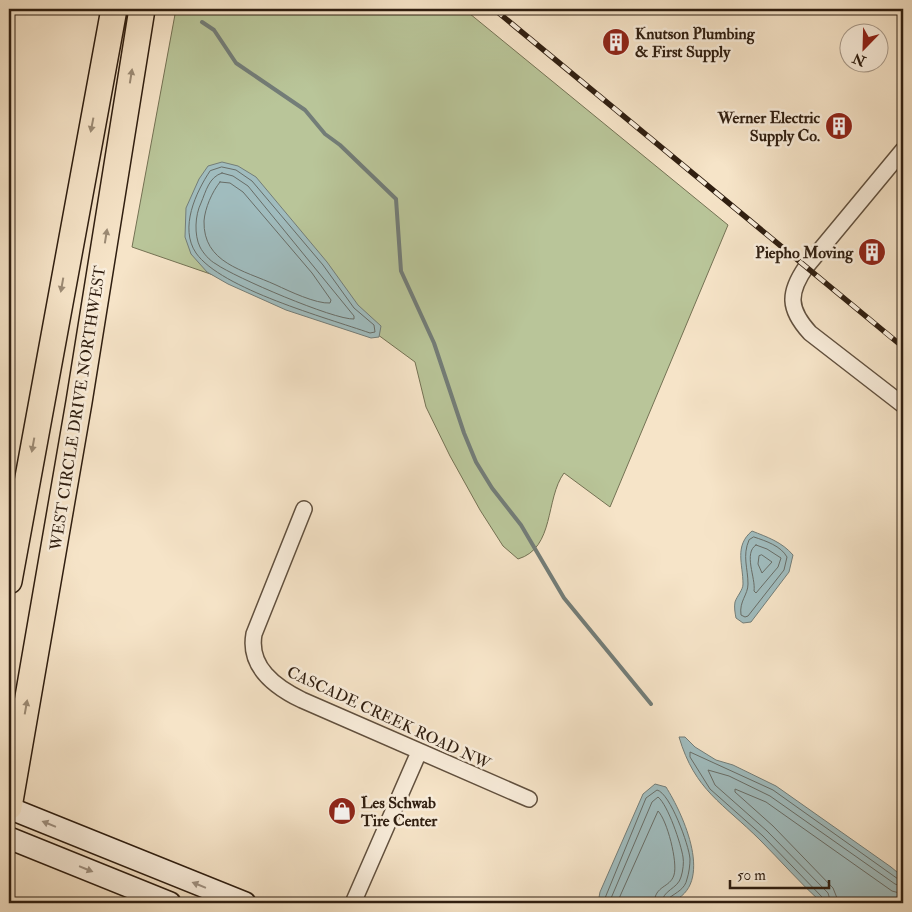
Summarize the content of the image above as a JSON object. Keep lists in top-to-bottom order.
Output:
{
  "streets": {
    "main road": ["WEST CIRCLE DRIVE NORTHWEST"],
    "street": ["CASCADE CREEK ROAD NW"]
  },
  "places": {
    "building": ["Knutson Plumbing & First Supply", "Werner Electric Supply Co.", "Piepho Moving"],
    "shop": ["Les Schwab Tire Center"]
  },
  "scale_bar": "50 m",
  "north": "bottom left"
}
